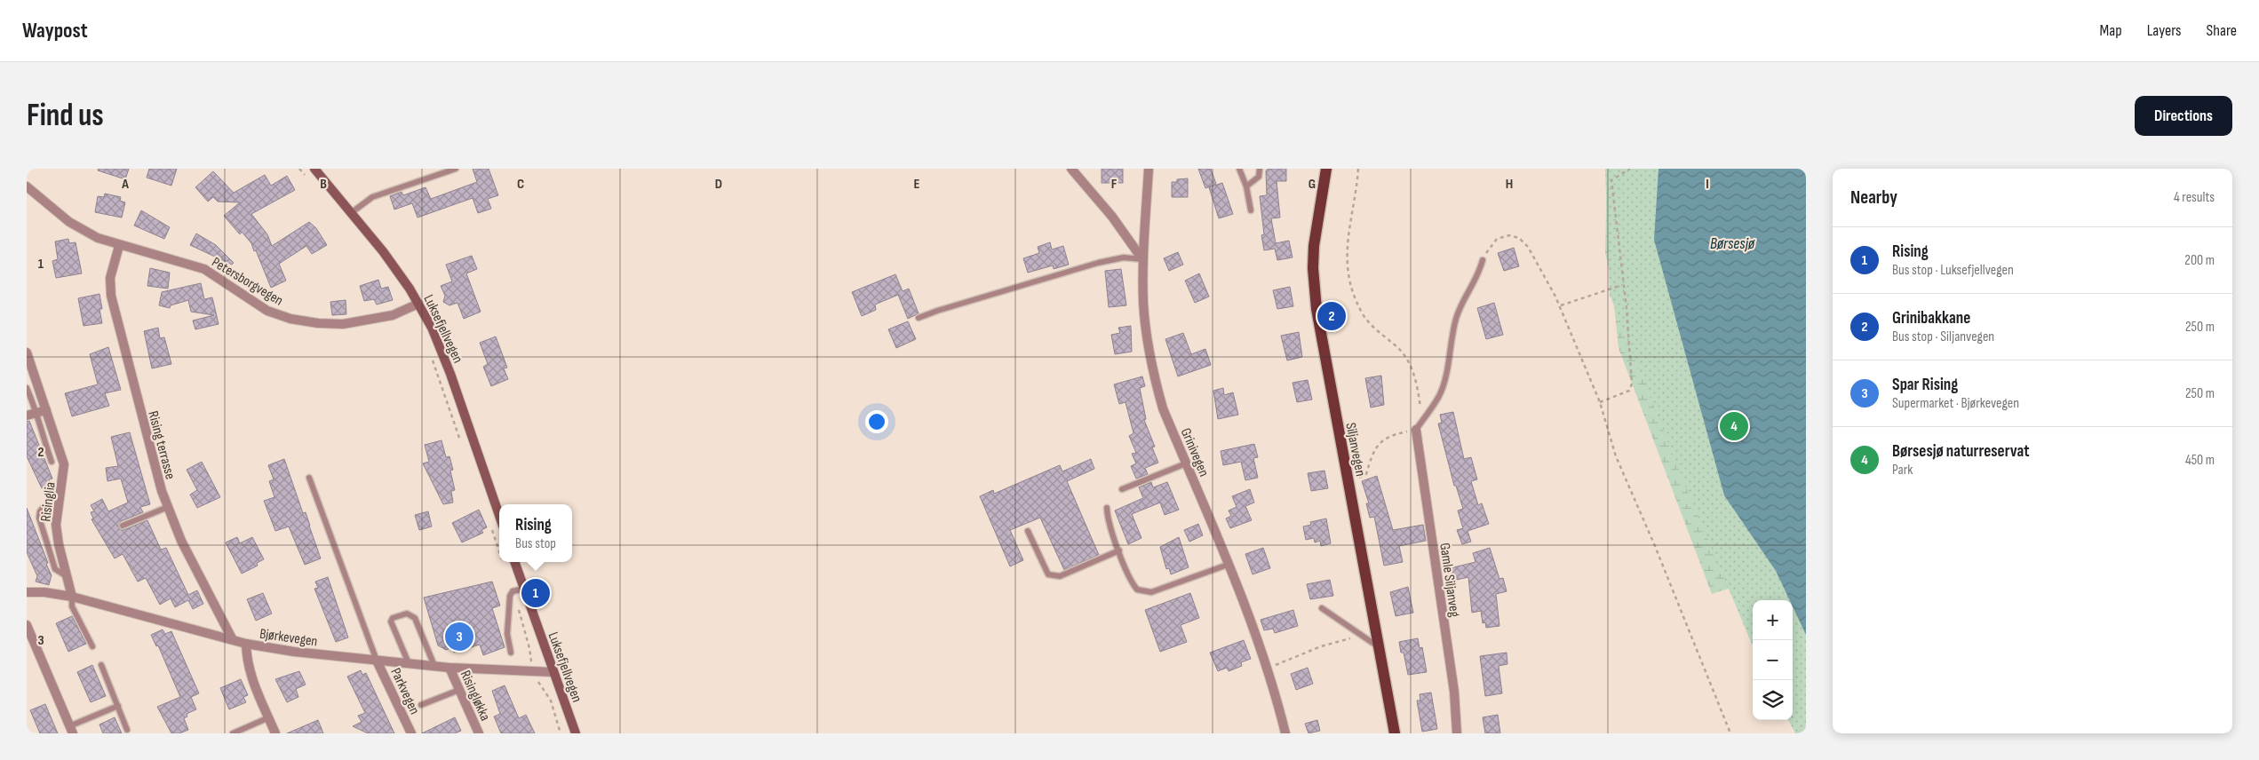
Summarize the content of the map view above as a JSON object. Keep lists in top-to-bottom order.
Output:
{
  "streets": {
    "main road": ["Luksefjellvegen", "Siljanvegen"],
    "street": [
      "Petersborgvegen",
      "Rising terrasse",
      "Grinivegen",
      "Risinglia",
      "Gamle Siljanveg",
      "Bjørkevegen",
      "Parkvegen",
      "Risingløkka"
    ]
  },
  "crossings": [
    ["Petersborgvegen", "Luksefjellvegen"],
    ["Petersborgvegen", "Rising terrasse"],
    ["Luksefjellvegen", "Bjørkevegen"],
    ["Rising terrasse", "Bjørkevegen"],
    ["Risinglia", "Bjørkevegen"],
    ["Bjørkevegen", "Parkvegen"],
    ["Bjørkevegen", "Risingløkka"]
  ],
  "water": ["Børsesjø"],
  "page": {
    "header": "Waypost",
    "nav": ["Map", "Layers", "Share"],
    "buttons": "Directions",
    "title": "Find us",
    "heading": ["Nearby", "4 results"],
    "list": [
      {
        "mark": "1",
        "name": "Rising",
        "note": "Bus stop · Luksefjellvegen",
        "value": "200 m"
      },
      {
        "mark": "2",
        "name": "Grinibakkane",
        "note": "Bus stop · Siljanvegen",
        "value": "250 m"
      },
      {
        "mark": "3",
        "name": "Spar Rising",
        "note": "Supermarket · Bjørkevegen",
        "value": "250 m"
      },
      {
        "mark": "4",
        "name": "Børsesjø naturreservat",
        "note": "Park",
        "value": "450 m"
      }
    ],
    "pins": [
      "2",
      "4",
      "1",
      "3"
    ],
    "popup": ["Rising", "Bus stop"],
    "map_buttons": ["+", "−"]
  },
  "grid": {
    "columns": [
      "A",
      "B",
      "C",
      "D",
      "E",
      "F",
      "G",
      "H",
      "I"
    ],
    "rows": ["1", "2", "3"]
  }
}
